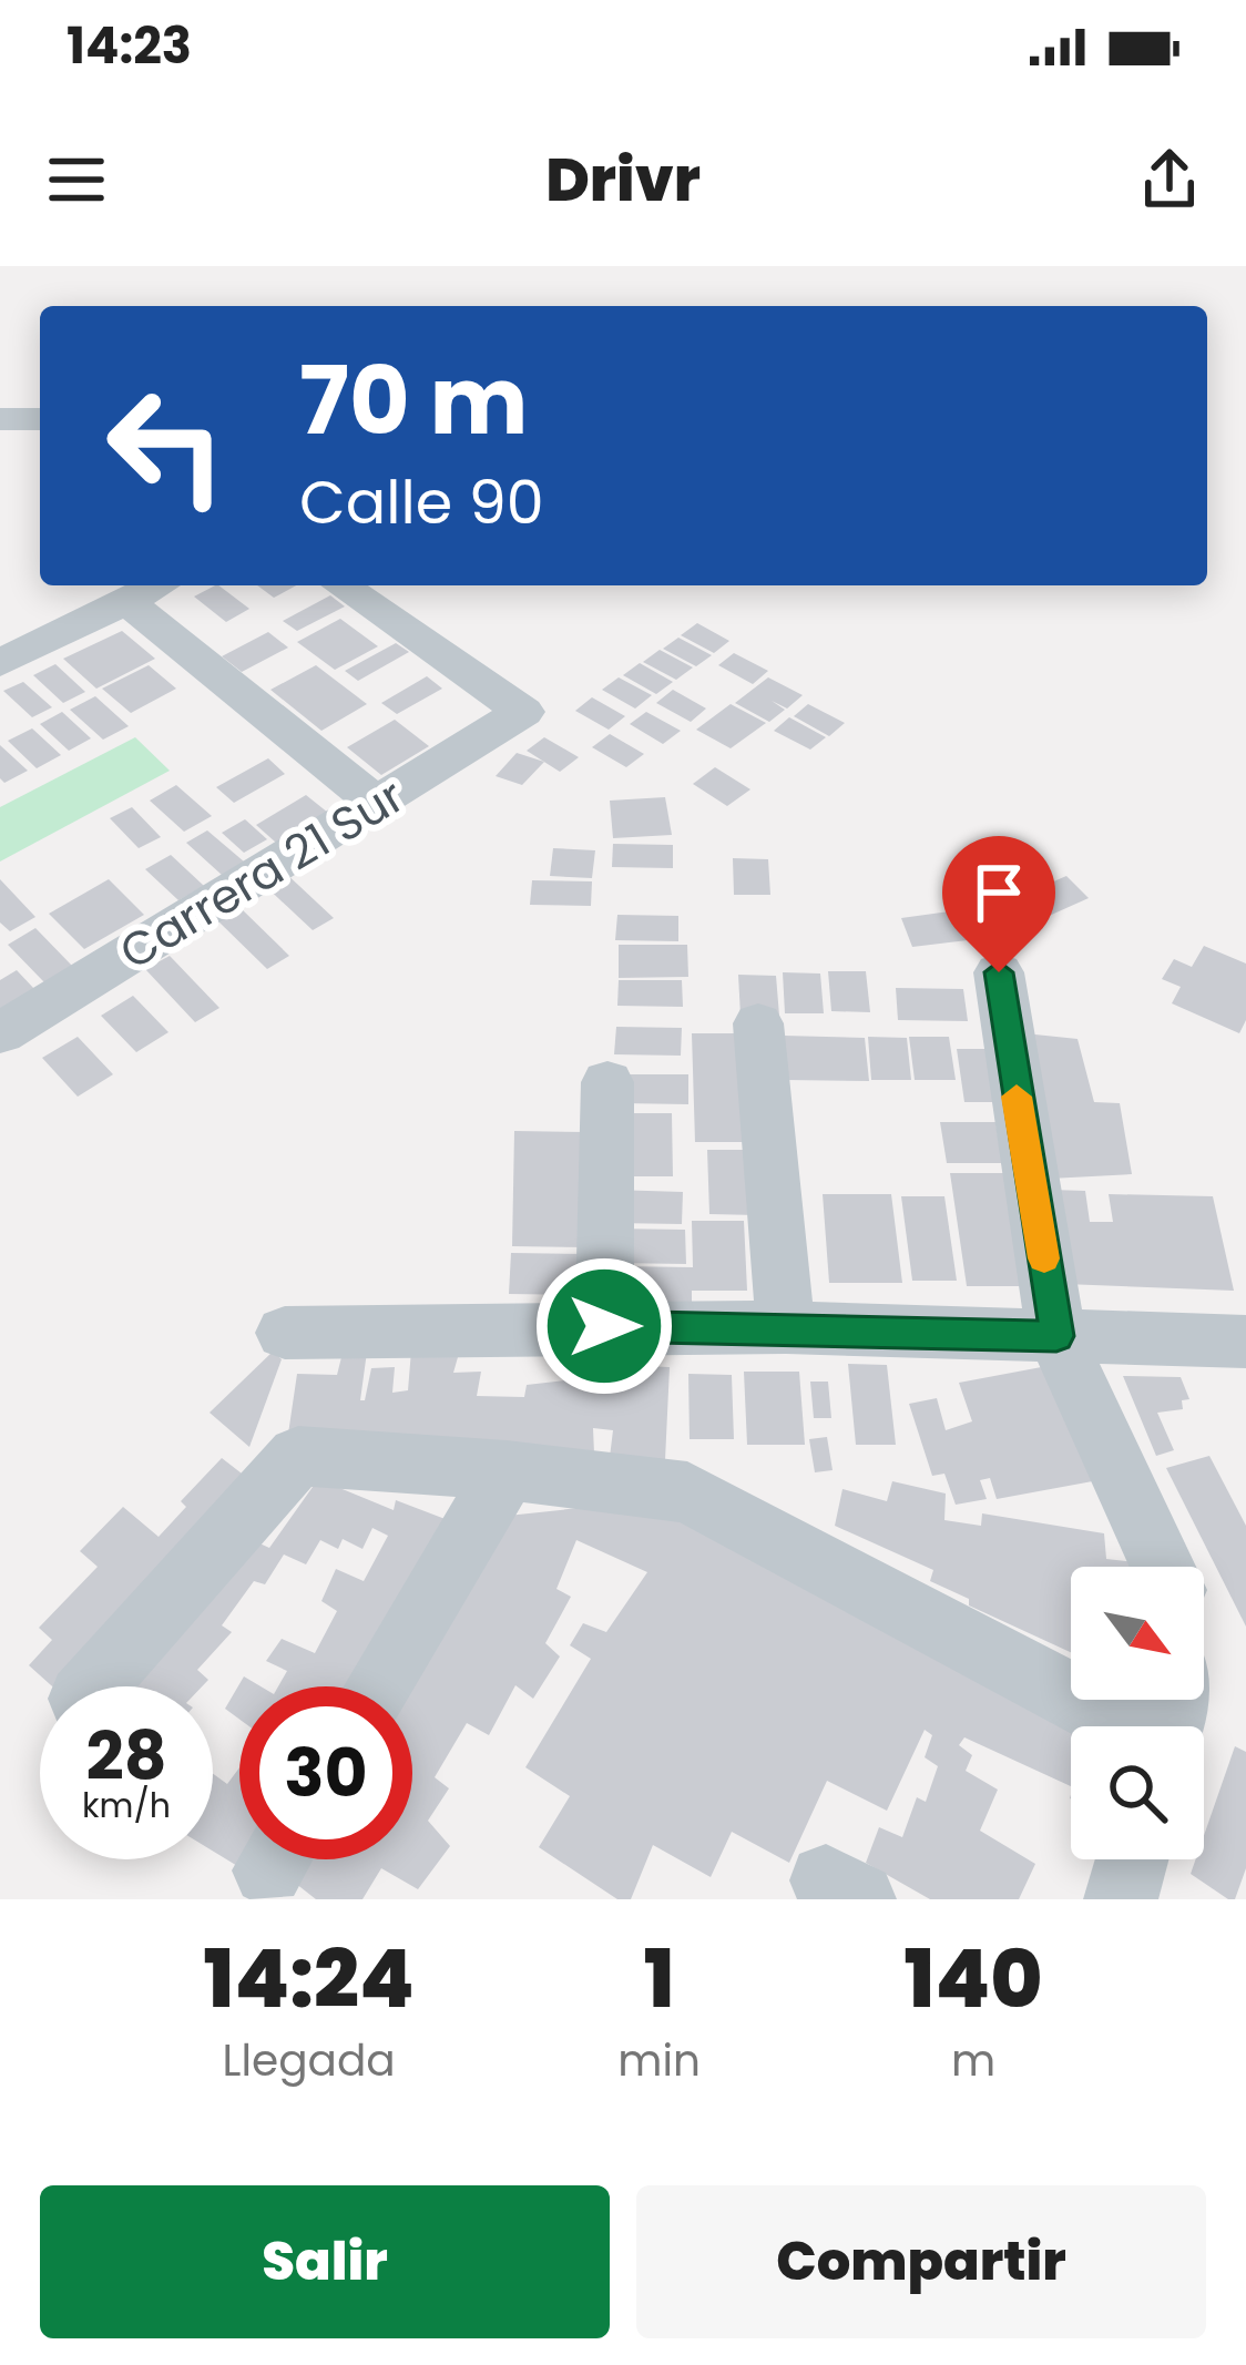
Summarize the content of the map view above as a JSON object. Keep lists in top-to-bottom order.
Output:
{
  "streets": {
    "street": ["Carrera 21 Sur"]
  },
  "north": "bottom right",
  "page": {
    "status": "14:23",
    "header": "Drivr",
    "turn": ["70 m", "Calle 90"],
    "speed": "28 km/h",
    "limit": "30",
    "eta": [
      "14:24",
      "Llegada",
      "1",
      "min",
      "140",
      "m"
    ],
    "buttons": ["Salir", "Compartir"]
  }
}
